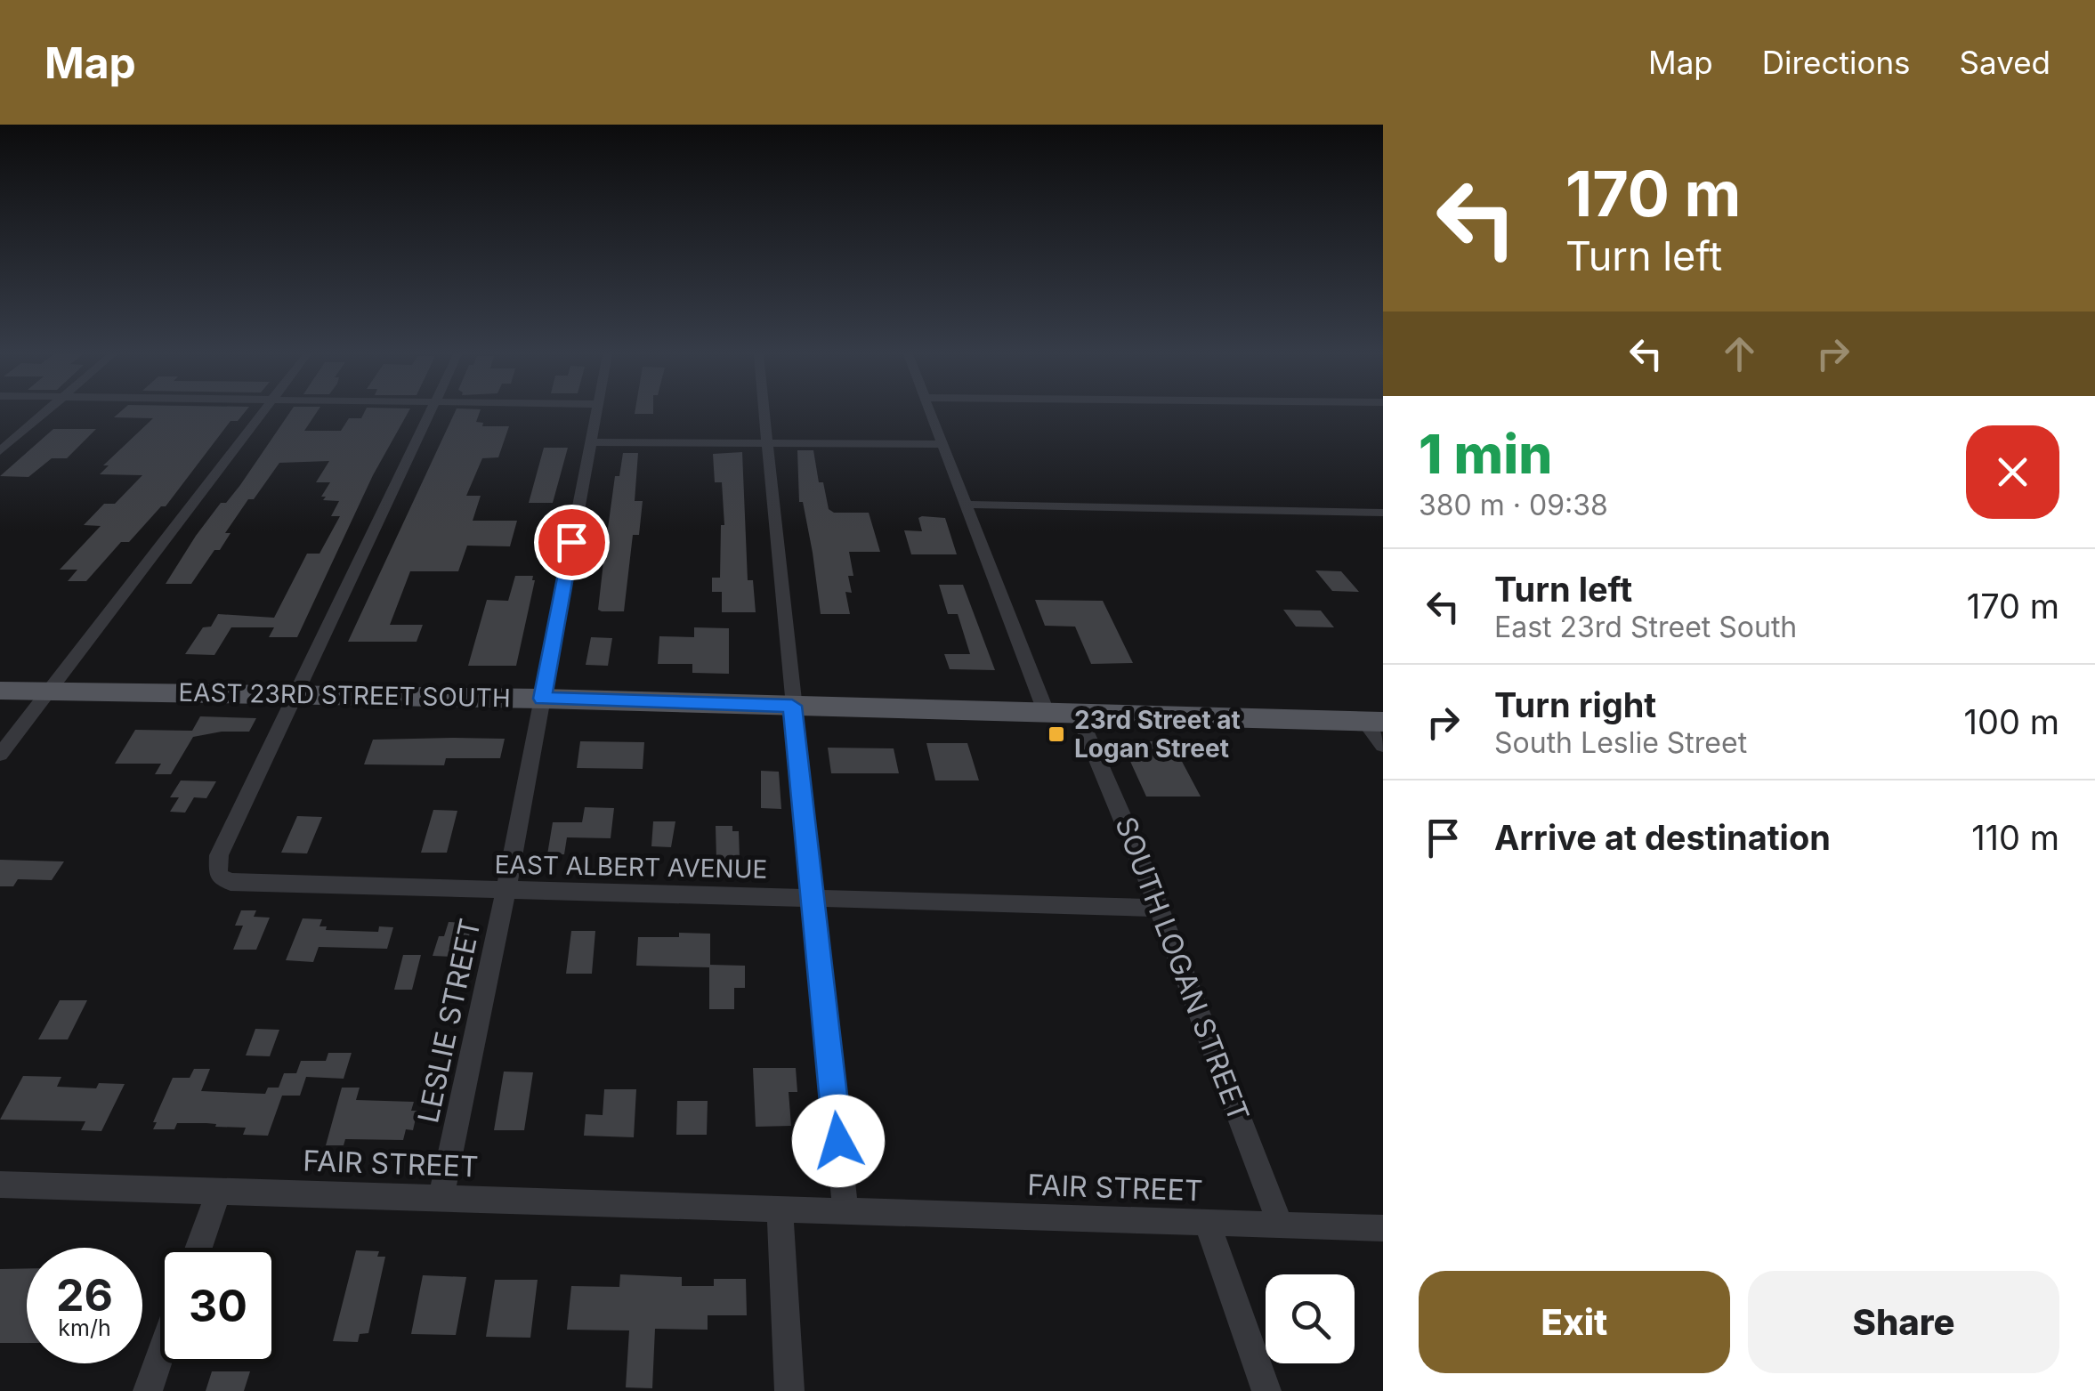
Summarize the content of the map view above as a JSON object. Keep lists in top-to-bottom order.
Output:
{
  "streets": {
    "main road": ["EAST 23RD STREET SOUTH"],
    "street": [
      "EAST ALBERT AVENUE",
      "SOUTH LOGAN STREET",
      "LESLIE STREET",
      "FAIR STREET"
    ]
  },
  "crossings": [
    ["EAST 23RD STREET SOUTH", "EAST ALBERT AVENUE"],
    ["EAST 23RD STREET SOUTH", "SOUTH LOGAN STREET"],
    ["EAST 23RD STREET SOUTH", "LESLIE STREET"],
    ["EAST ALBERT AVENUE", "SOUTH LOGAN STREET"],
    ["EAST ALBERT AVENUE", "LESLIE STREET"],
    ["SOUTH LOGAN STREET", "FAIR STREET"],
    ["LESLIE STREET", "FAIR STREET"]
  ],
  "places": {
    "transit": ["23rd Street at Logan Street"]
  },
  "page": {
    "header": "Map",
    "nav": ["Map", "Directions", "Saved"],
    "turn": ["170 m", "Turn left"],
    "heading": ["1 min", "380 m · 09:38"],
    "list": [
      {
        "name": "Turn left",
        "note": "East 23rd Street South",
        "value": "170 m"
      },
      {
        "name": "Turn right",
        "note": "South Leslie Street",
        "value": "100 m"
      },
      {
        "name": "Arrive at destination",
        "value": "110 m"
      }
    ],
    "speed": "26 km/h",
    "limit": "30",
    "buttons": ["Exit", "Share"]
  }
}
